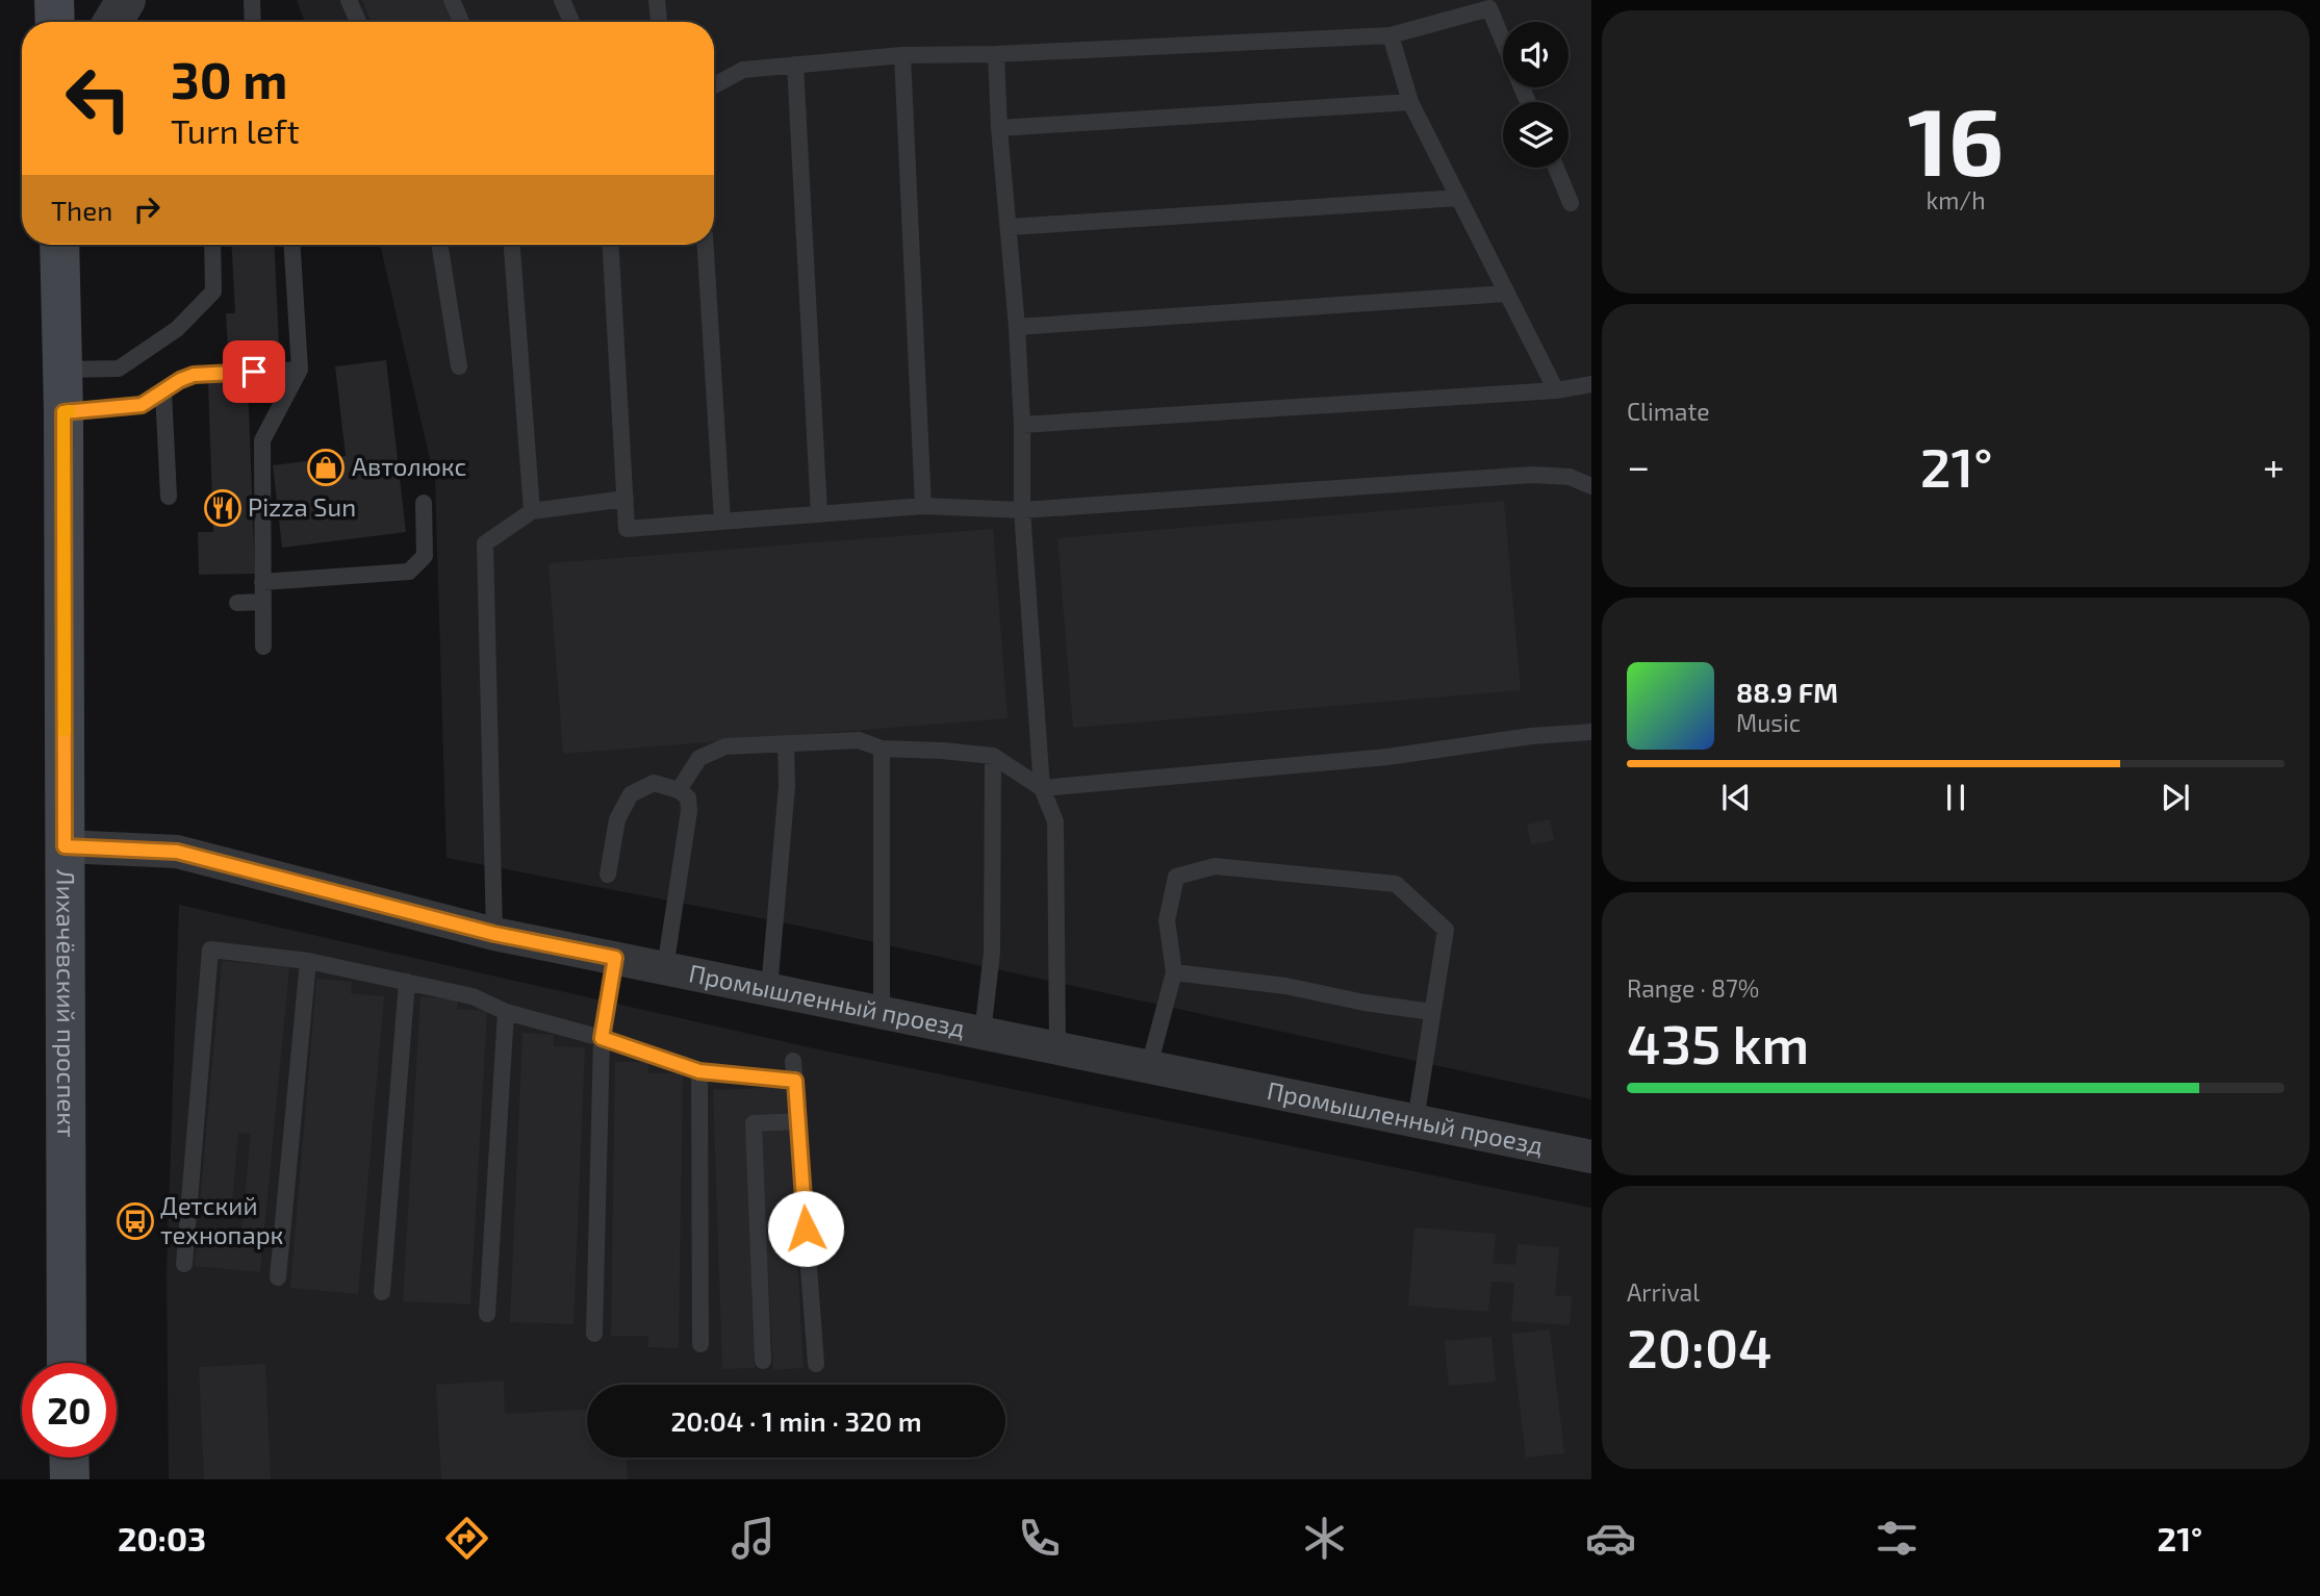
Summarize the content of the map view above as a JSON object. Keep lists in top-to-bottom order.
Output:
{
  "streets": {
    "main road": ["Лихачёвский проспект"],
    "street": ["Промышленный проезд"]
  },
  "crossings": [
    ["Промышленный проезд", "Лихачёвский проспект"]
  ],
  "places": {
    "shop": ["Автолюкс"],
    "restaurant": ["Pizza Sun"],
    "bus stop": ["Детский технопарк"]
  },
  "page": {
    "tile": [
      ["16", "km/h"],
      "Climate",
      ["Range · 87%", "435 km"],
      ["Arrival", "20:04"]
    ],
    "turn": ["30 m", "Turn left"],
    "then": "Then",
    "heat": ["−", "21°", "+"],
    "song": ["88.9 FM", "Music"],
    "limit": "20",
    "trip": "20:04 · 1 min · 320 m",
    "tabs": ["20:03", "21°"]
  }
}
